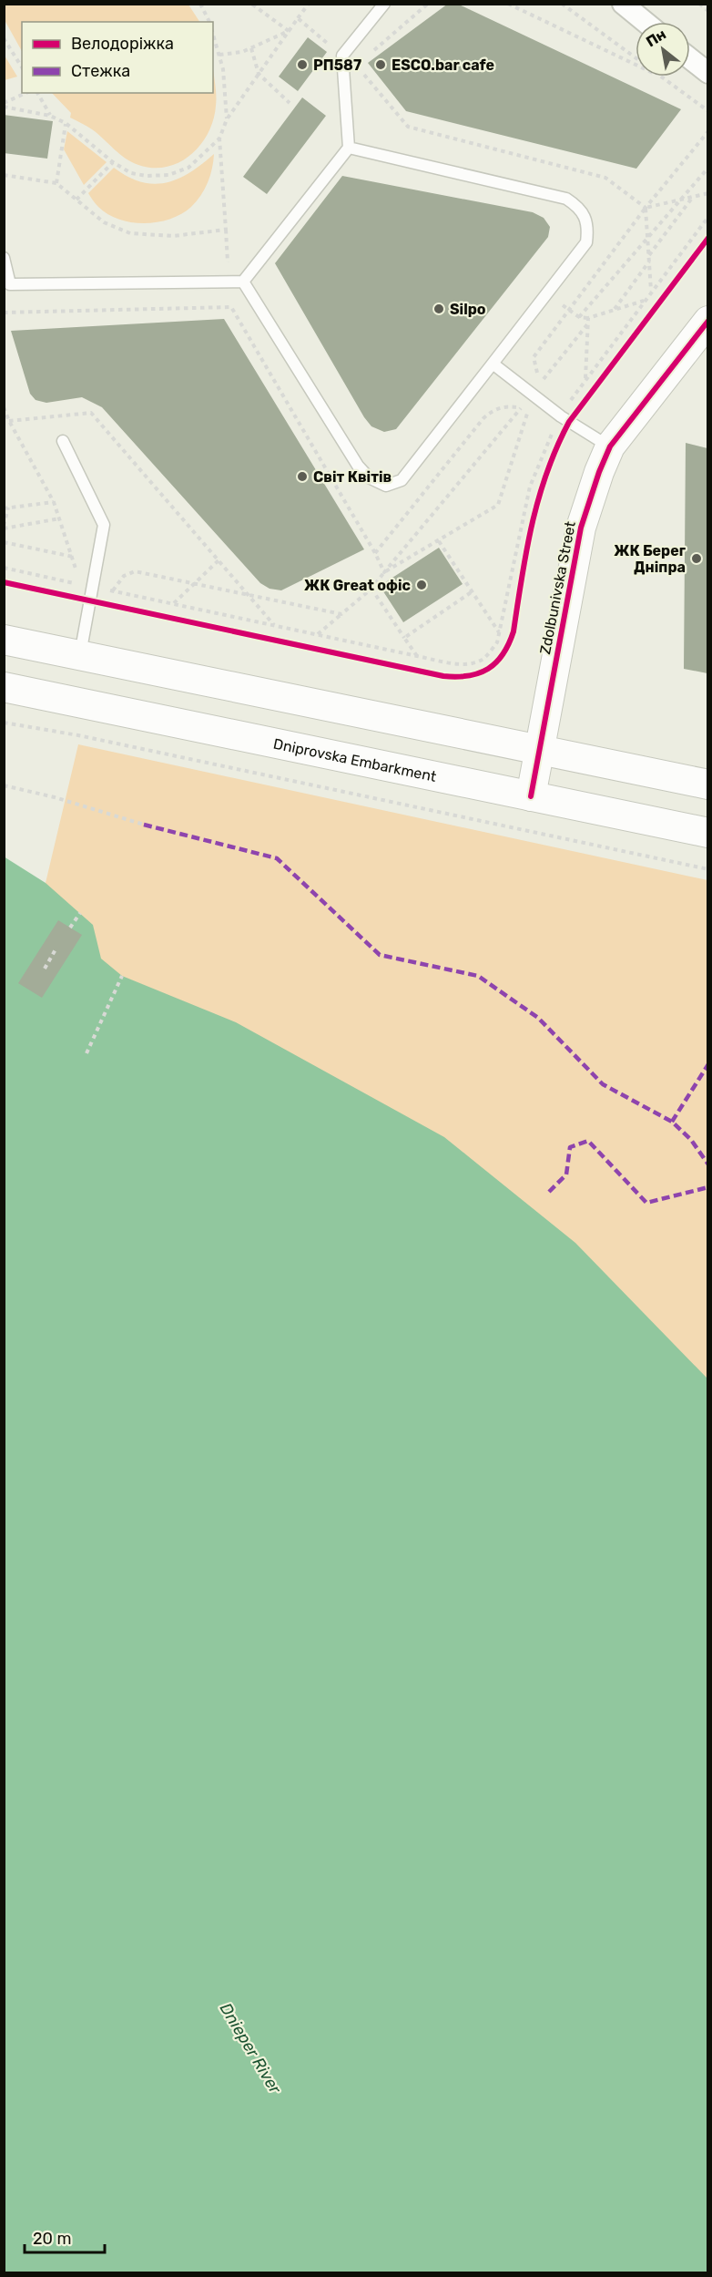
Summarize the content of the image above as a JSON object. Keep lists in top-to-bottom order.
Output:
{
  "streets": {
    "main road": ["Zdolbunivska Street", "Dniprovska Embarkment"]
  },
  "crossings": [
    ["Zdolbunivska Street", "Dniprovska Embarkment"]
  ],
  "water": ["Dnieper River"],
  "places": [
    "РП587",
    "ESCO.bar cafe",
    "Silpo",
    "Світ Квітів",
    "ЖК Берег Дніпра",
    "ЖК Great офіс"
  ],
  "legend": ["Велодоріжка", "Стежка"],
  "scale_bar": "20 m",
  "north": "top left"
}
